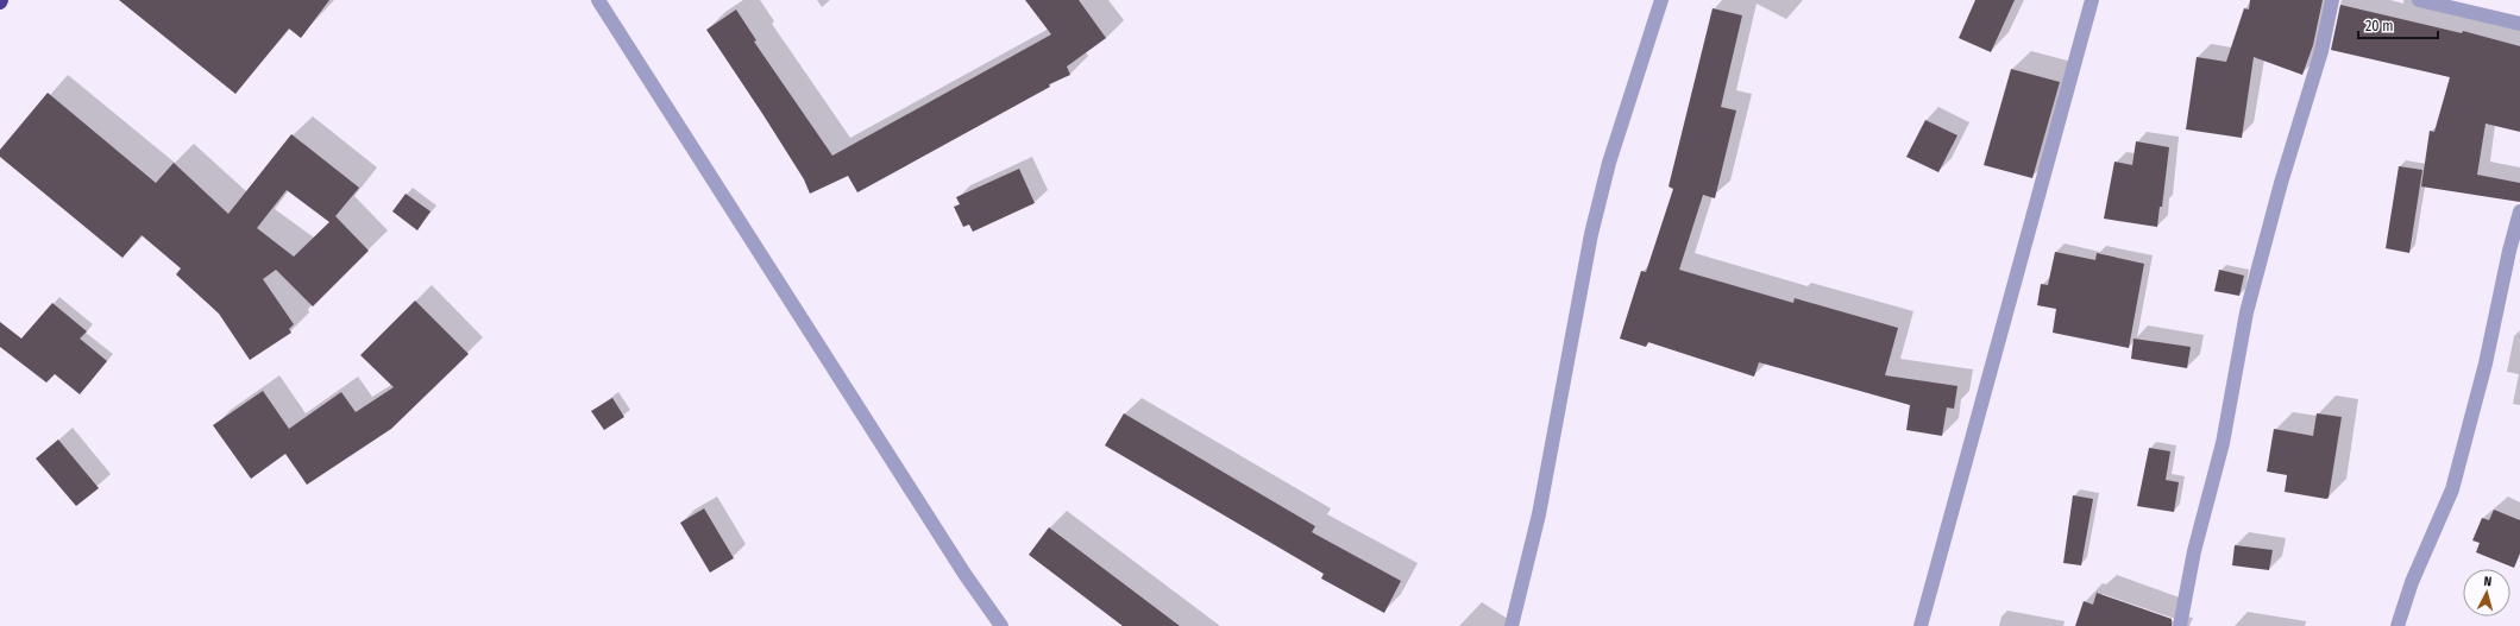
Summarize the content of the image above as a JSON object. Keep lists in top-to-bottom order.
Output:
{
  "scale_bar": "20 m",
  "north": "top"
}
